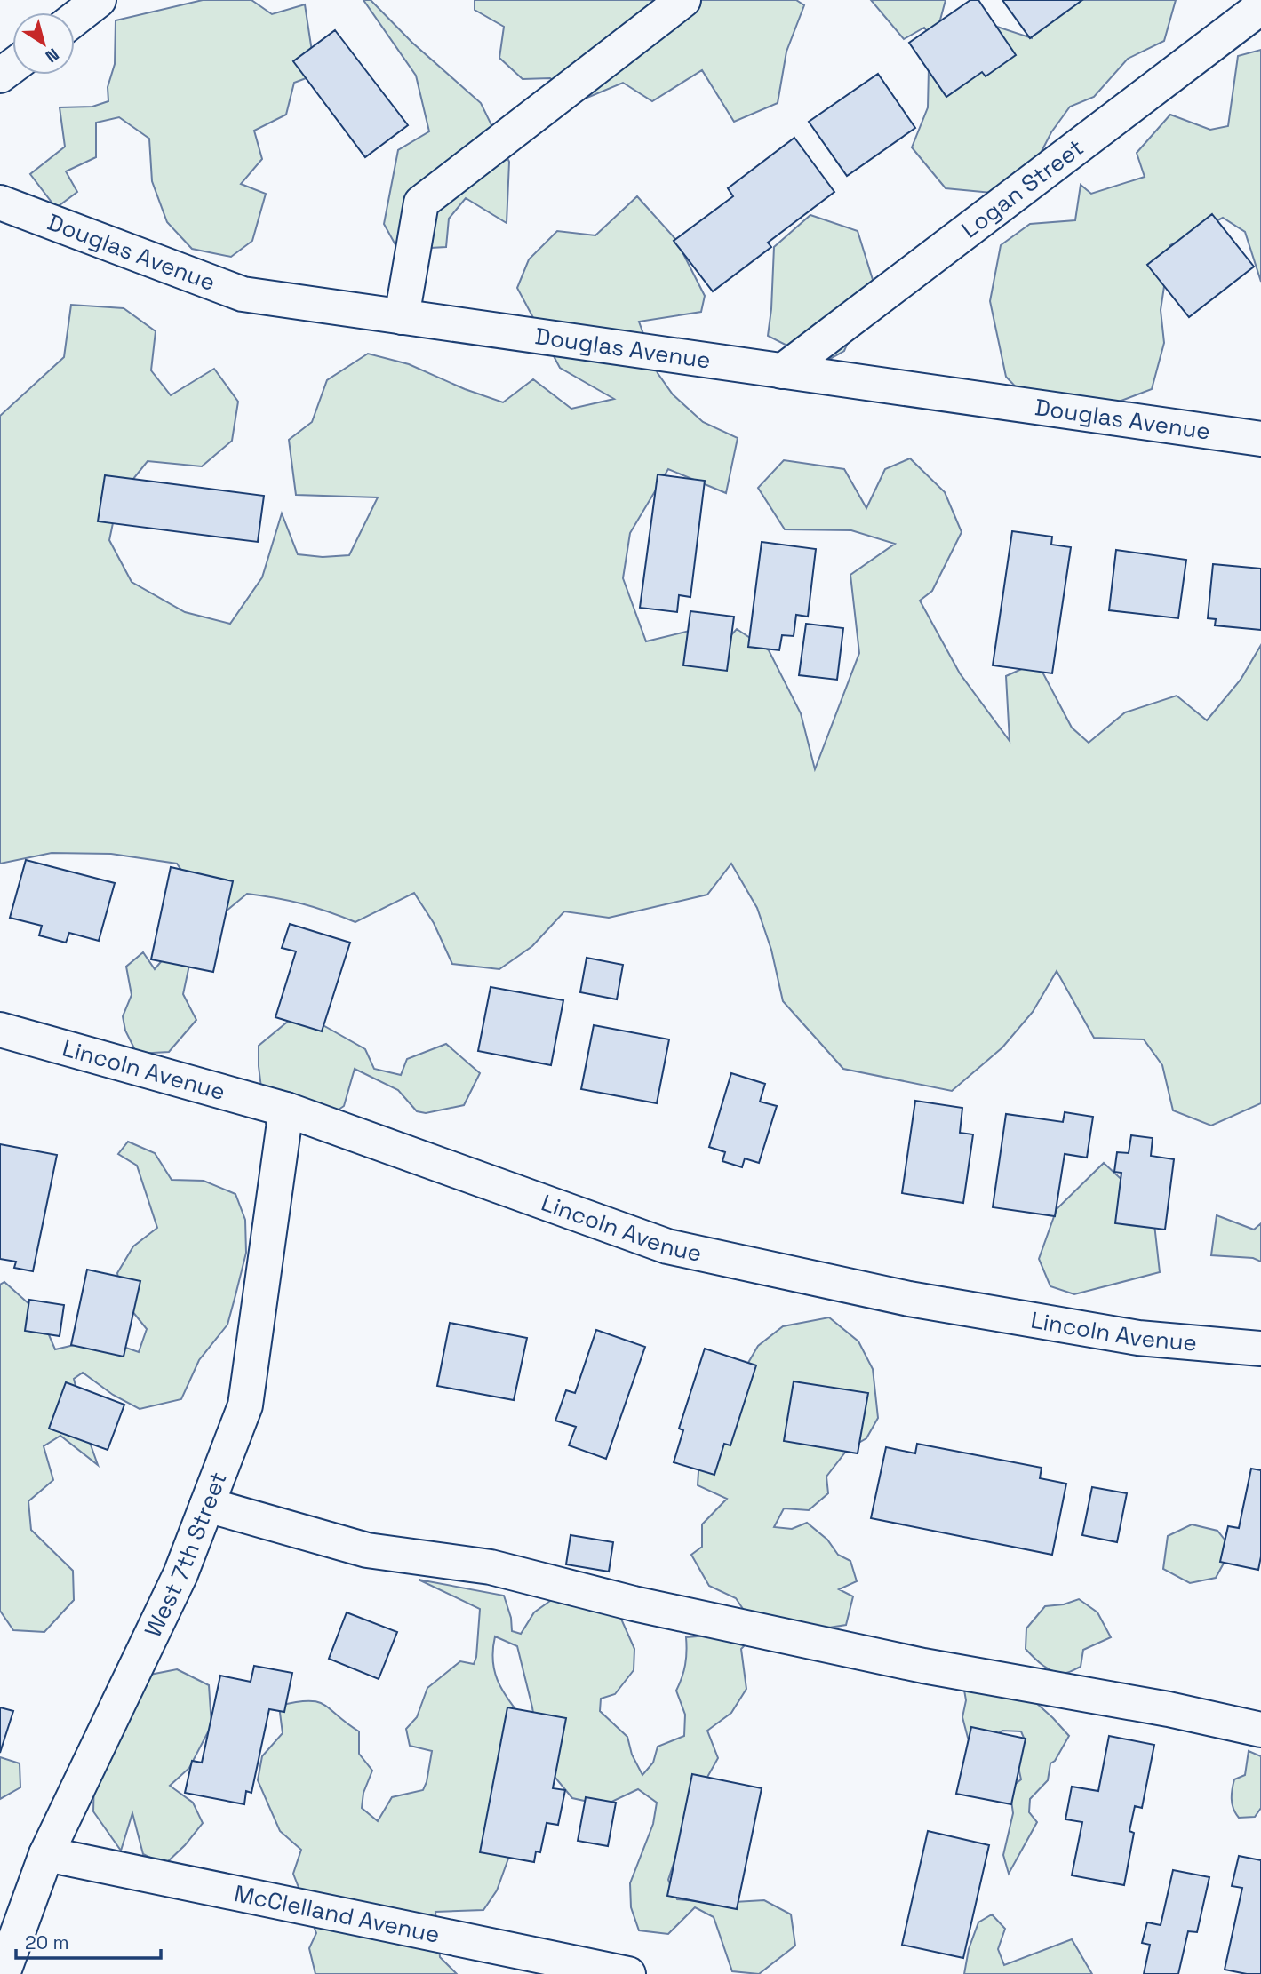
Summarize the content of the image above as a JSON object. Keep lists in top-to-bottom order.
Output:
{
  "streets": {
    "street": [
      "Logan Street",
      "Douglas Avenue",
      "Lincoln Avenue",
      "West 7th Street",
      "McClelland Avenue"
    ]
  },
  "crossings": [
    ["Logan Street", "Douglas Avenue"],
    ["Lincoln Avenue", "West 7th Street"],
    ["West 7th Street", "McClelland Avenue"]
  ],
  "scale_bar": "20 m",
  "north": "bottom right"
}
